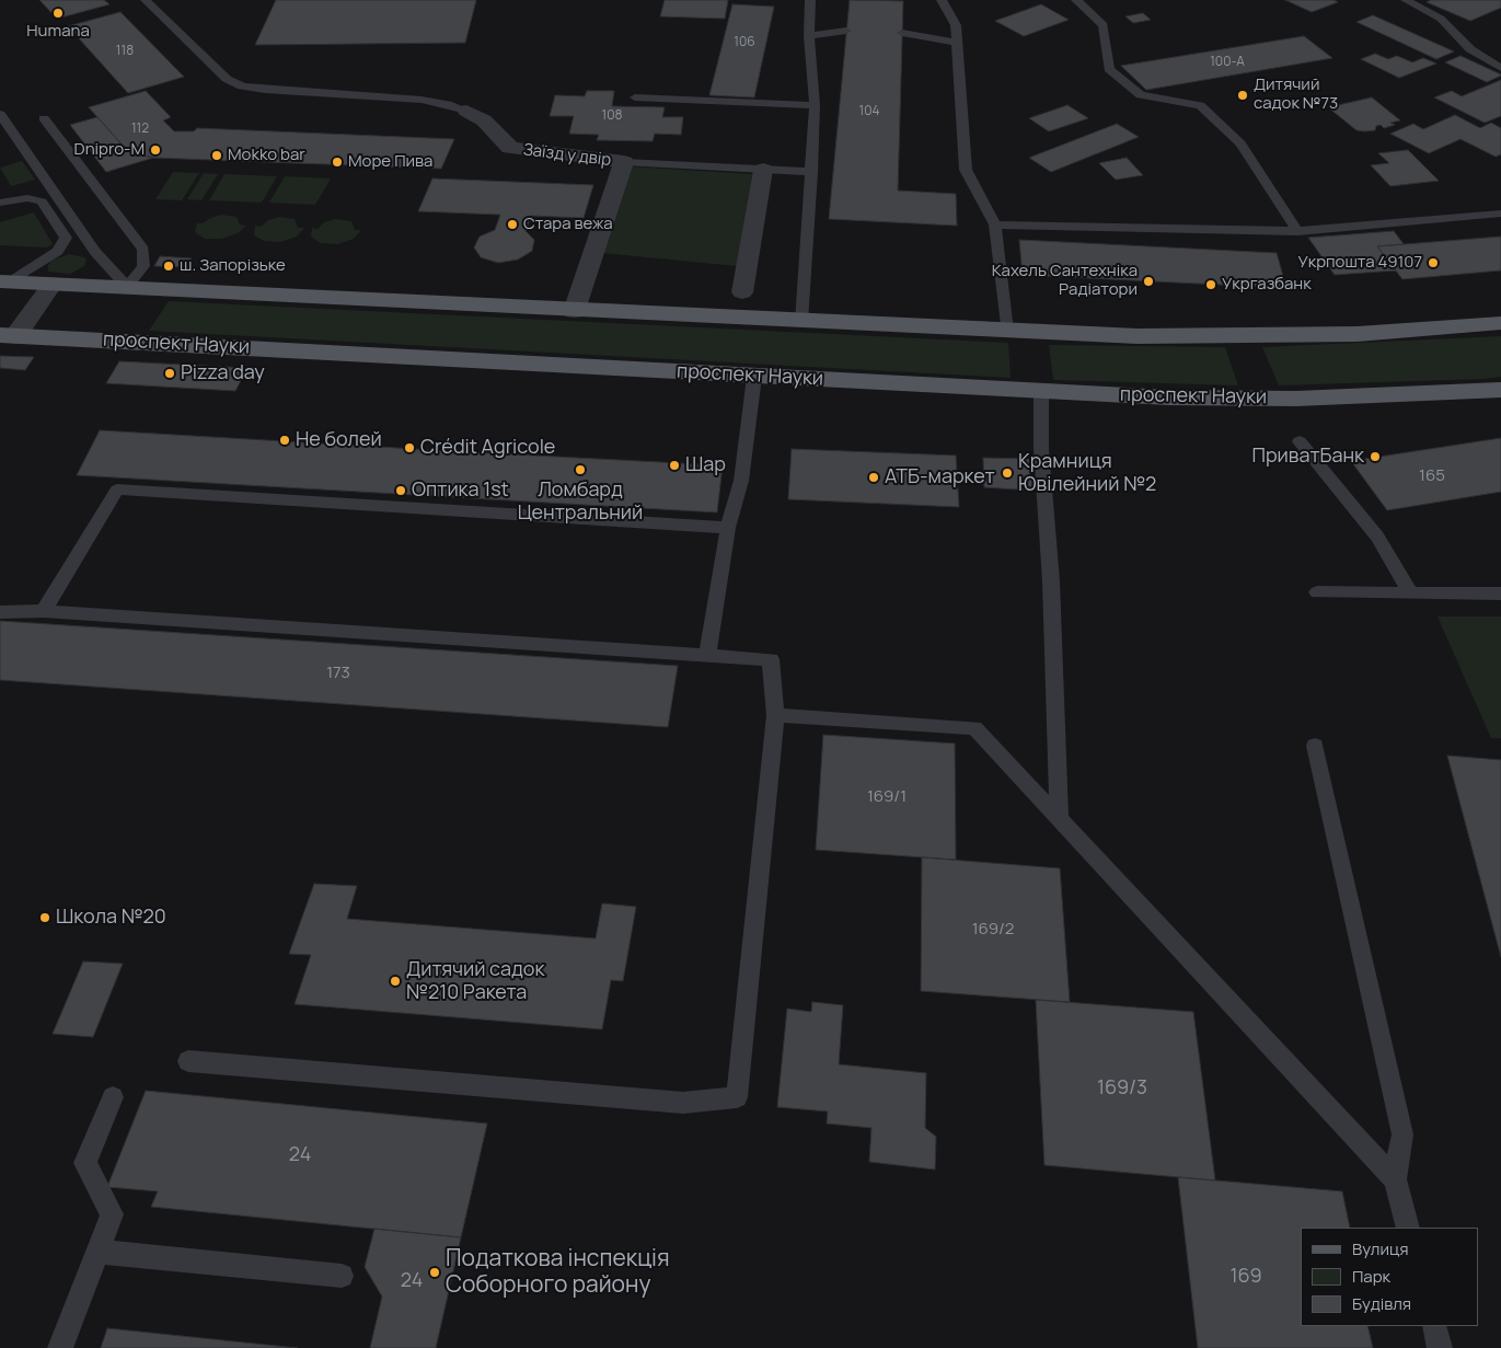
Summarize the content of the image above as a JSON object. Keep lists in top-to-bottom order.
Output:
{
  "streets": {
    "main road": ["проспект Науки"],
    "street": ["Заїзд у двір"]
  },
  "places": [
    "Humana",
    "Дитячий садок №73",
    "Dnipro-M",
    "Mokko bar",
    "Море Пива",
    "Стара вежа",
    "Укрпошта 49107",
    "ш. Запорізьке",
    "Кахель Сантехніка Радіатори",
    "Укргазбанк",
    "Pizza day",
    "Не болей",
    "Crédit Agricole",
    "ПриватБанк",
    "Шар",
    "Ломбард Центральний",
    "Крамниця Ювілейний №2",
    "АТБ-маркет",
    "Оптика 1st",
    "Школа №20",
    "Дитячий садок №210 Ракета",
    "Податкова інспекція Соборного району"
  ],
  "house_numbers": [
    "106",
    "118",
    "100-А",
    "104",
    "108",
    "112",
    "165",
    "173",
    "169/1",
    "169/2",
    "169/3",
    "24",
    "169",
    "24"
  ],
  "legend": ["Вулиця", "Парк", "Будівля"]
}
